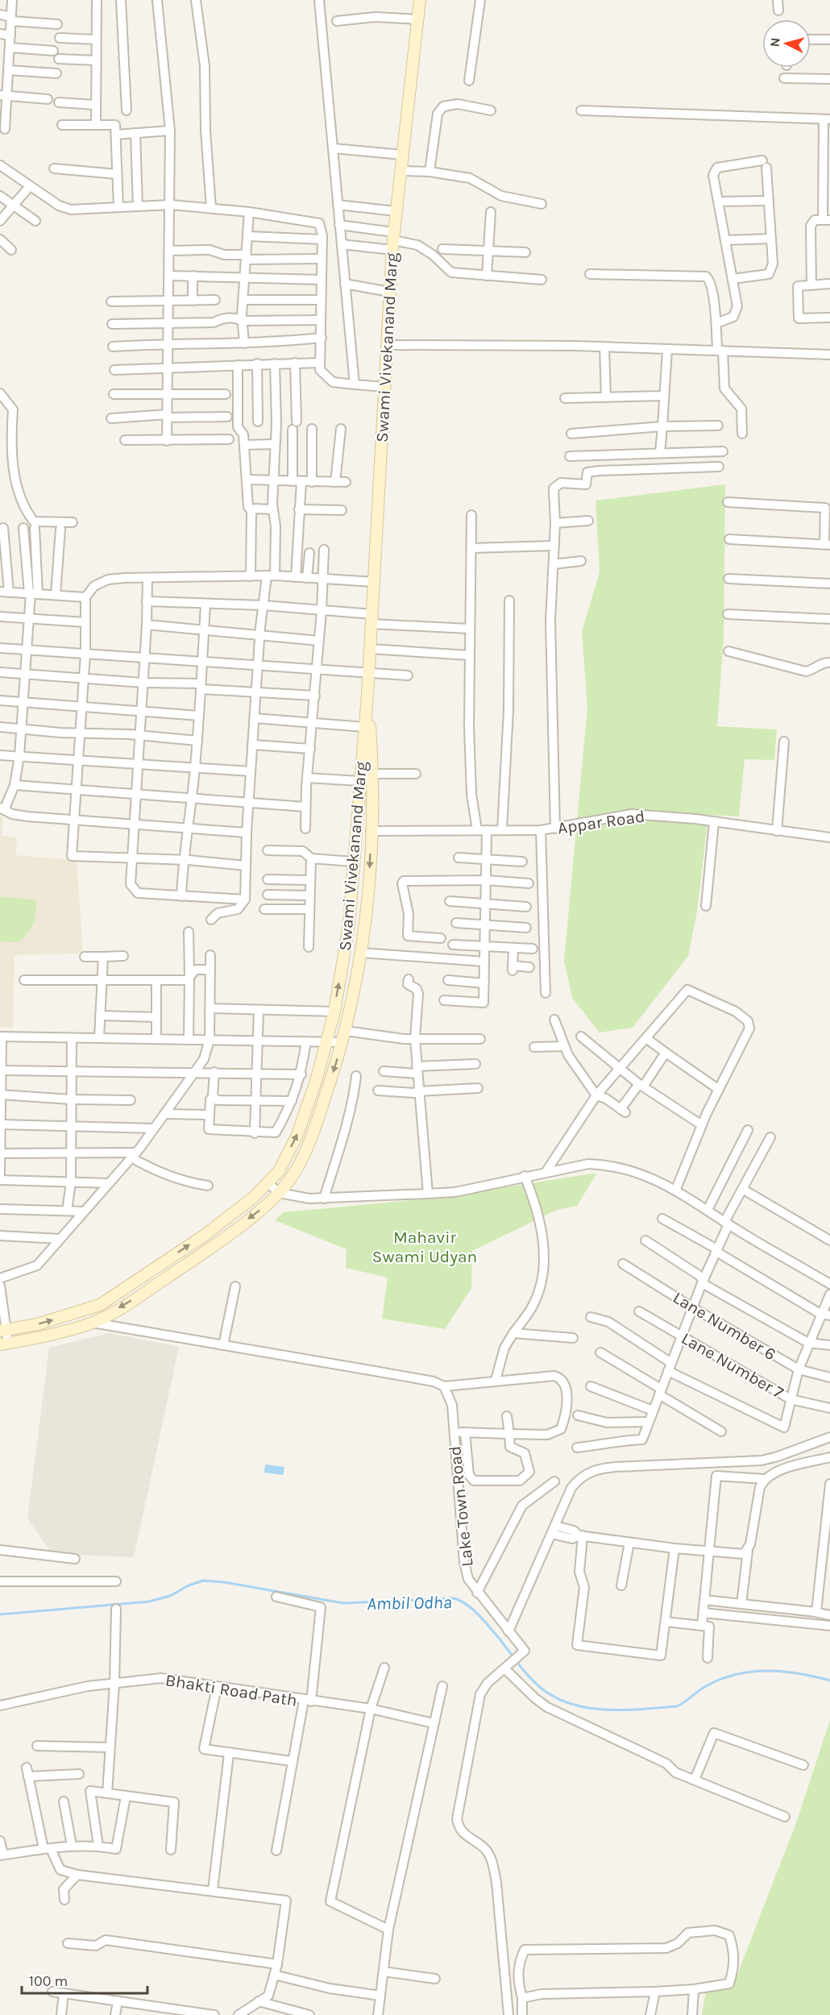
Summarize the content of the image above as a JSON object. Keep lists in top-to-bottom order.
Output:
{
  "streets": {
    "main road": ["Swami Vivekanand Marg"],
    "street": [
      "Appar Road",
      "Lane Number 6",
      "Lane Number 7",
      "Lake Town Road",
      "Bhakti Road Path"
    ]
  },
  "crossings": [
    ["Swami Vivekanand Marg", "Appar Road"]
  ],
  "water": ["Ambil Odha"],
  "parks": ["Mahavir Swami Udyan"],
  "scale_bar": "100 m",
  "north": "left"
}
